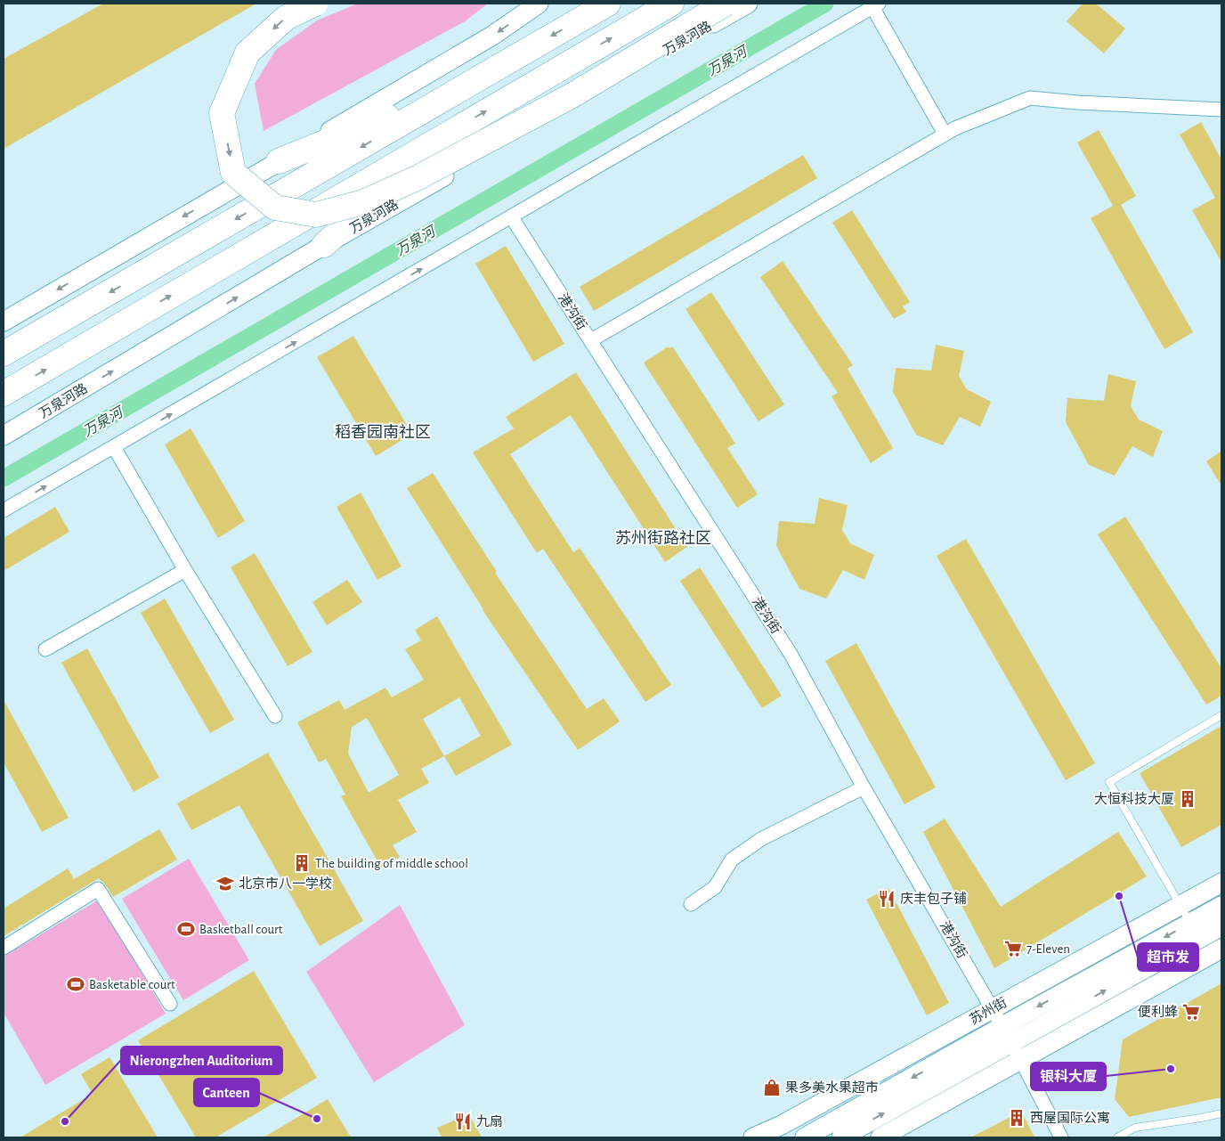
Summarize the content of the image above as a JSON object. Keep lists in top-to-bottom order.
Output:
{
  "streets": {
    "street": ["万泉河路", "港沟街", "苏州街"]
  },
  "crossings": [
    ["港沟街", "苏州街"]
  ],
  "districts": ["稻香园南社区", "苏州街路社区"],
  "water": ["万泉河"],
  "places": {
    "building": ["大恒科技大厦", "The building of middle school", "西屋国际公寓"],
    "school or university": ["北京市八一学校"],
    "other": [
      "超市发",
      "银科大厦",
      "Canteen",
      "Nierongzhen Auditorium"
    ],
    "restaurant": ["庆丰包子铺", "九扇"],
    "sports": ["Basketball court", "Basketable court"],
    "supermarket": ["7-Eleven", "便利蜂"],
    "shop": ["果多美水果超市"]
  }
}
